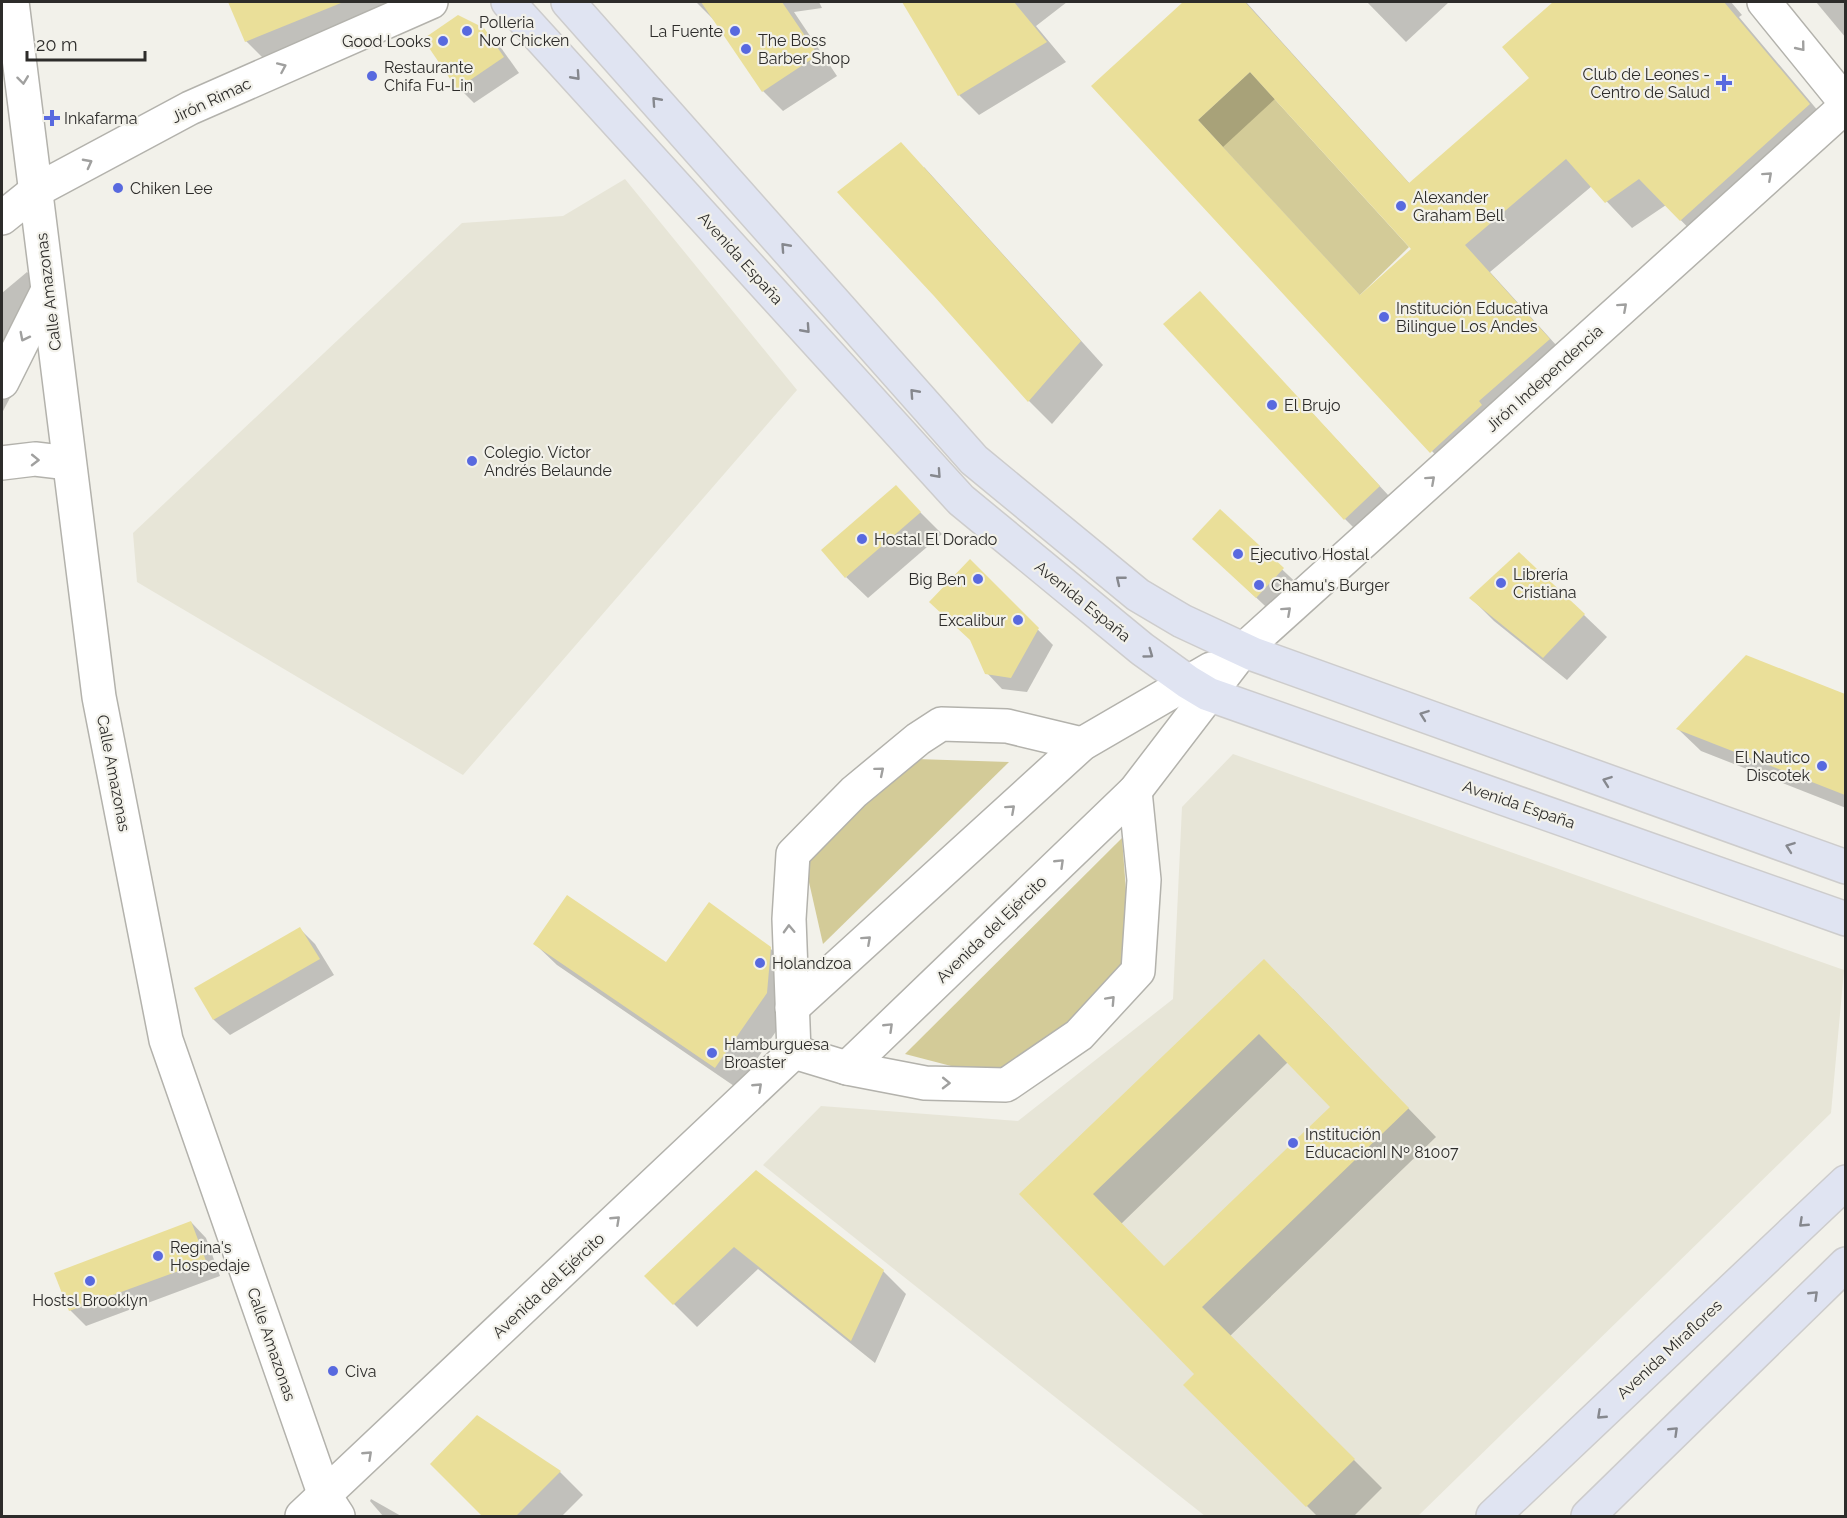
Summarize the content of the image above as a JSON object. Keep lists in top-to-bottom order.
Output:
{
  "streets": {
    "main road": ["Avenida España", "Avenida Miraflores"],
    "street": [
      "Jirón Rimac",
      "Calle Amazonas",
      "Jirón Independencia",
      "Avenida del Ejército"
    ]
  },
  "crossings": [
    ["Jirón Rimac", "Calle Amazonas"],
    ["Avenida España", "Avenida del Ejército"],
    ["Calle Amazonas", "Avenida del Ejército"],
    ["Jirón Independencia", "Avenida del Ejército"]
  ],
  "one_way": ["Jirón Rimac", "Jirón Independencia", "Avenida del Ejército"],
  "places": {
    "other": [
      "Polleria Nor Chicken",
      "La Fuente",
      "Good Looks",
      "The Boss Barber Shop",
      "Restaurante Chifa Fu-Lin",
      "Chiken Lee",
      "Alexander Graham Bell",
      "Institución Educativa Bilingue Los Andes",
      "El Brujo",
      "Colegio. Víctor Andrés Belaunde",
      "Hostal El Dorado",
      "Ejecutivo Hostal",
      "Big Ben",
      "Librería Cristiana",
      "Chamu's Burger",
      "Excalibur",
      "El Nautico Discotek",
      "Holandzoa",
      "Hamburguesa Broaster",
      "Institución EducacionI Nº 81007",
      "Regina's Hospedaje",
      "Hostsl Brooklyn",
      "Civa"
    ],
    "health": ["Club de Leones - Centro de Salud", "Inkafarma"]
  },
  "scale_bar": "20 m"
}
